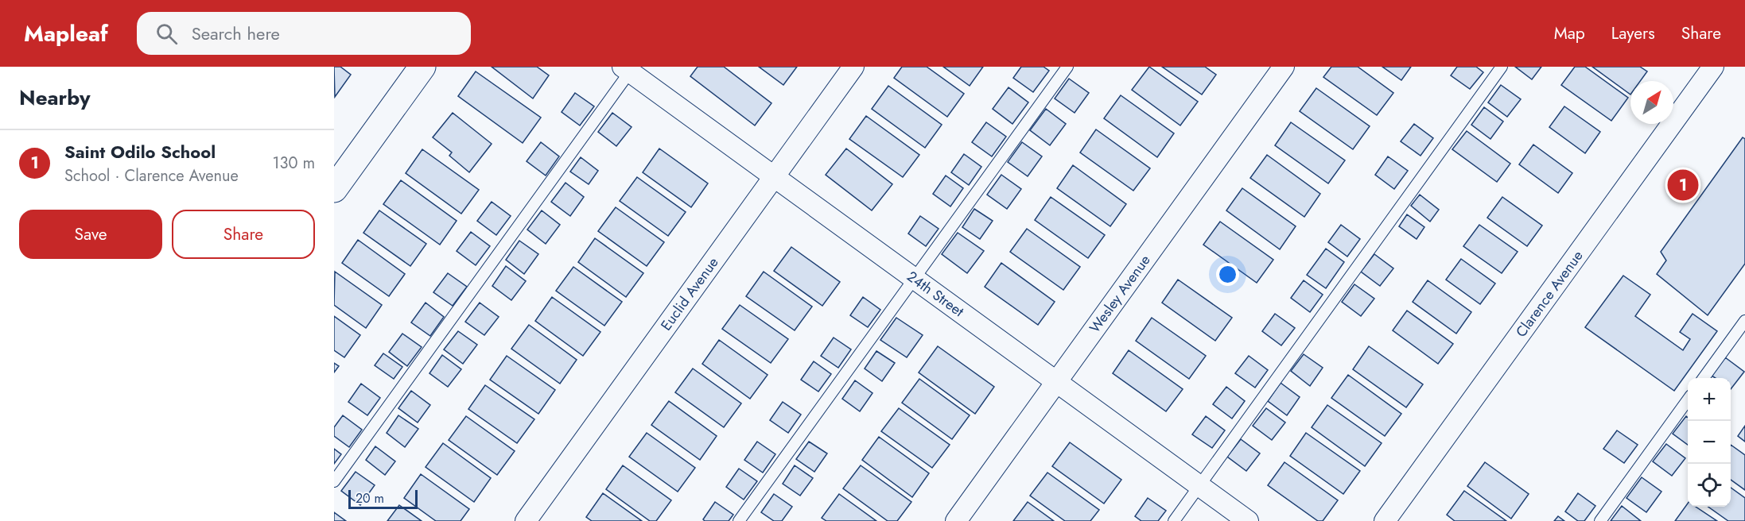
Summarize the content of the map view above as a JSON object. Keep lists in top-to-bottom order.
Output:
{
  "streets": {
    "street": [
      "Euclid Avenue",
      "24th Street",
      "Wesley Avenue",
      "Clarence Avenue"
    ]
  },
  "crossings": [
    ["Euclid Avenue", "24th Street"],
    ["24th Street", "Wesley Avenue"]
  ],
  "scale_bar": "20 m",
  "north": "top right",
  "page": {
    "header": "Mapleaf",
    "search": "Search here",
    "nav": ["Map", "Layers", "Share"],
    "heading": "Nearby",
    "list": [
      {
        "mark": "1",
        "name": "Saint Odilo School",
        "note": "School · Clarence Avenue",
        "value": "130 m"
      }
    ],
    "pins": "1",
    "buttons": ["Save", "Share"],
    "map_buttons": ["+", "−"],
    "scale": "20 m"
  }
}
